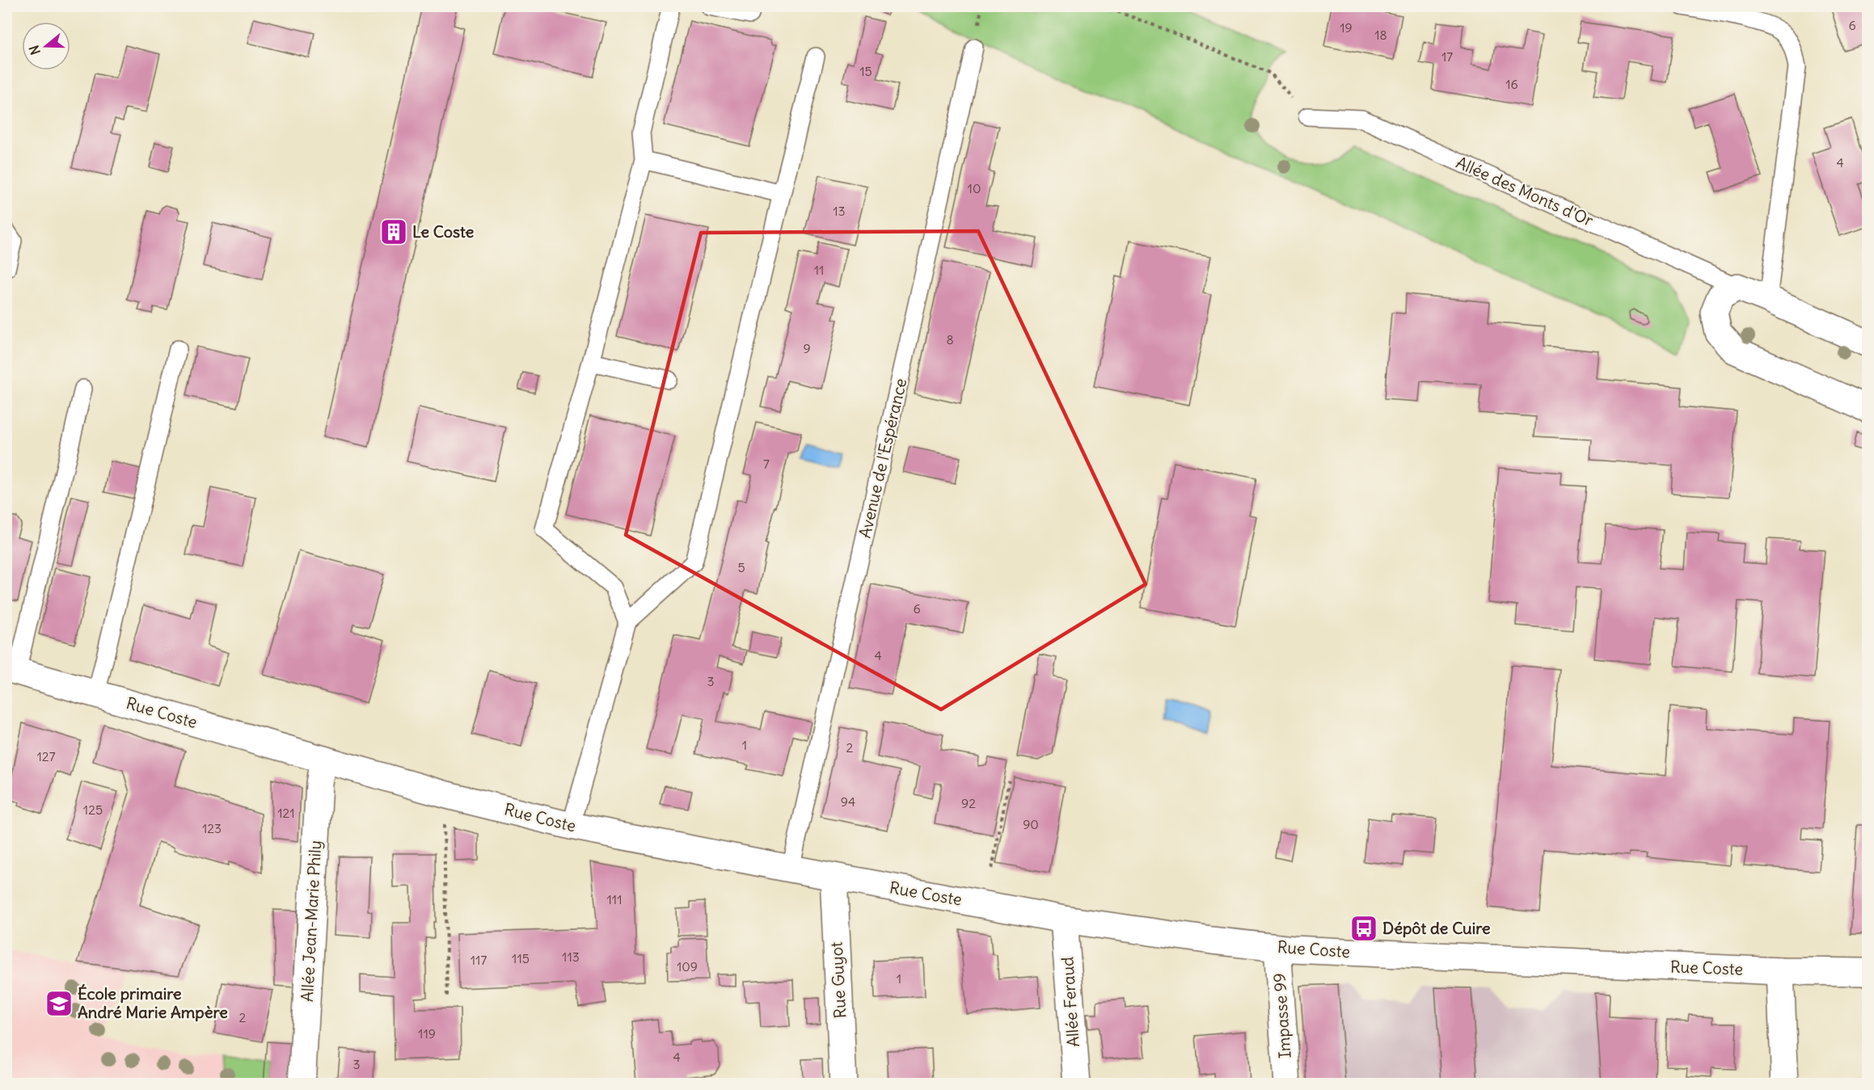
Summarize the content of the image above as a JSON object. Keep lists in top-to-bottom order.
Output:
{
  "streets": {
    "main road": [
      "Rue Coste",
      "Allée Jean-Marie Phily",
      "Rue Guyot",
      "Allée Feraud",
      "Impasse 99"
    ],
    "lane": ["Allée des Monts d'Or", "Avenue de l'Espérance"]
  },
  "crossings": [
    ["Avenue de l'Espérance", "Rue Coste"],
    ["Rue Coste", "Allée Jean-Marie Phily"],
    ["Rue Coste", "Rue Guyot"],
    ["Rue Coste", "Allée Feraud"],
    ["Rue Coste", "Impasse 99"]
  ],
  "places": {
    "building": ["Le Coste"],
    "bus stop": ["Dépôt de Cuire"],
    "school or university": ["École primaire André Marie Ampère"]
  },
  "house_numbers": [
    "6",
    "19",
    "18",
    "17",
    "15",
    "16",
    "4",
    "10",
    "13",
    "11",
    "8",
    "9",
    "7",
    "5",
    "6",
    "4",
    "3",
    "1",
    "2",
    "127",
    "94",
    "92",
    "125",
    "121",
    "90",
    "123",
    "111",
    "113",
    "115",
    "117",
    "109",
    "1",
    "2",
    "119",
    "4",
    "3"
  ],
  "north": "left"
}
